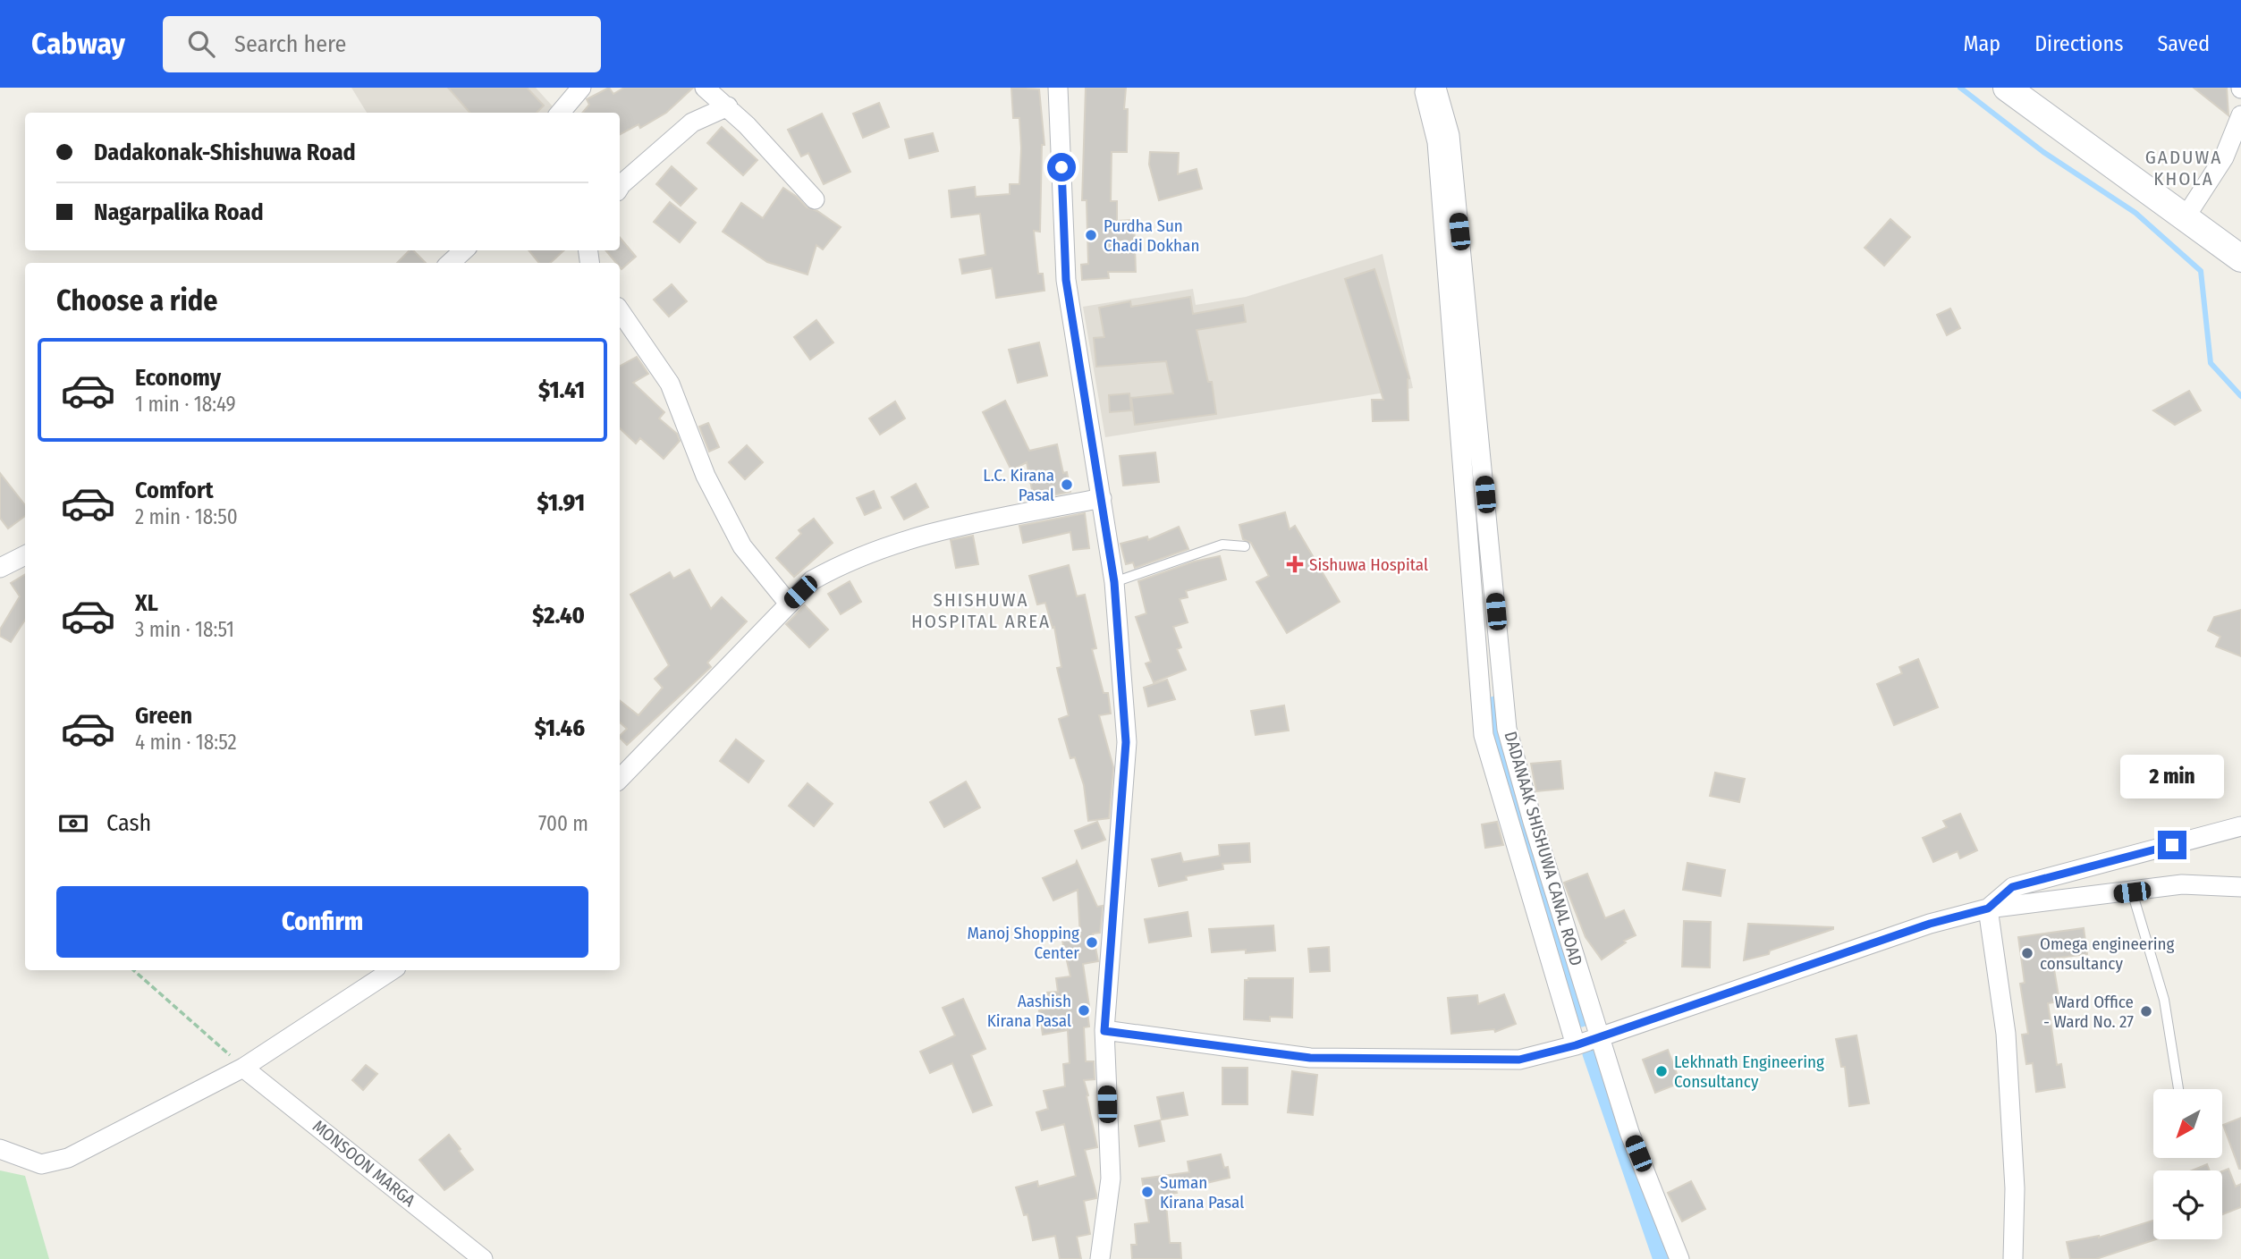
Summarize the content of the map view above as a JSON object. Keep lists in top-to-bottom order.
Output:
{
  "streets": {
    "street": ["DADANAAK SHISHUWA CANAL ROAD", "MONSOON MARGA"]
  },
  "districts": ["GADUWA KHOLA", "SHISHUWA HOSPITAL AREA"],
  "places": {
    "other": [
      "Purdha Sun Chadi Dokhan",
      "L.C. Kirana Pasal",
      "Manoj Shopping Center",
      "Omega engineering consultancy",
      "Aashish Kirana Pasal",
      "Ward Office - Ward No. 27",
      "Lekhnath Engineering Consultancy",
      "Suman Kirana Pasal"
    ],
    "health": ["Sishuwa Hospital"]
  },
  "north": "bottom left",
  "page": {
    "header": "Cabway",
    "search": "Search here",
    "nav": ["Map", "Directions", "Saved"],
    "banner": ["Dadakonak-Shishuwa Road", "Nagarpalika Road"],
    "heading": "Choose a ride",
    "list": [
      {
        "name": "Economy",
        "note": "1 min · 18:49",
        "value": "$1.41"
      },
      {
        "name": "Comfort",
        "note": "2 min · 18:50",
        "value": "$1.91"
      },
      {
        "name": "XL",
        "note": "3 min · 18:51",
        "value": "$2.40"
      },
      {
        "name": "Green",
        "note": "4 min · 18:52",
        "value": "$1.46"
      }
    ],
    "bubble": "2 min",
    "pay": ["Cash", "700 m"],
    "buttons": "Confirm"
  }
}
